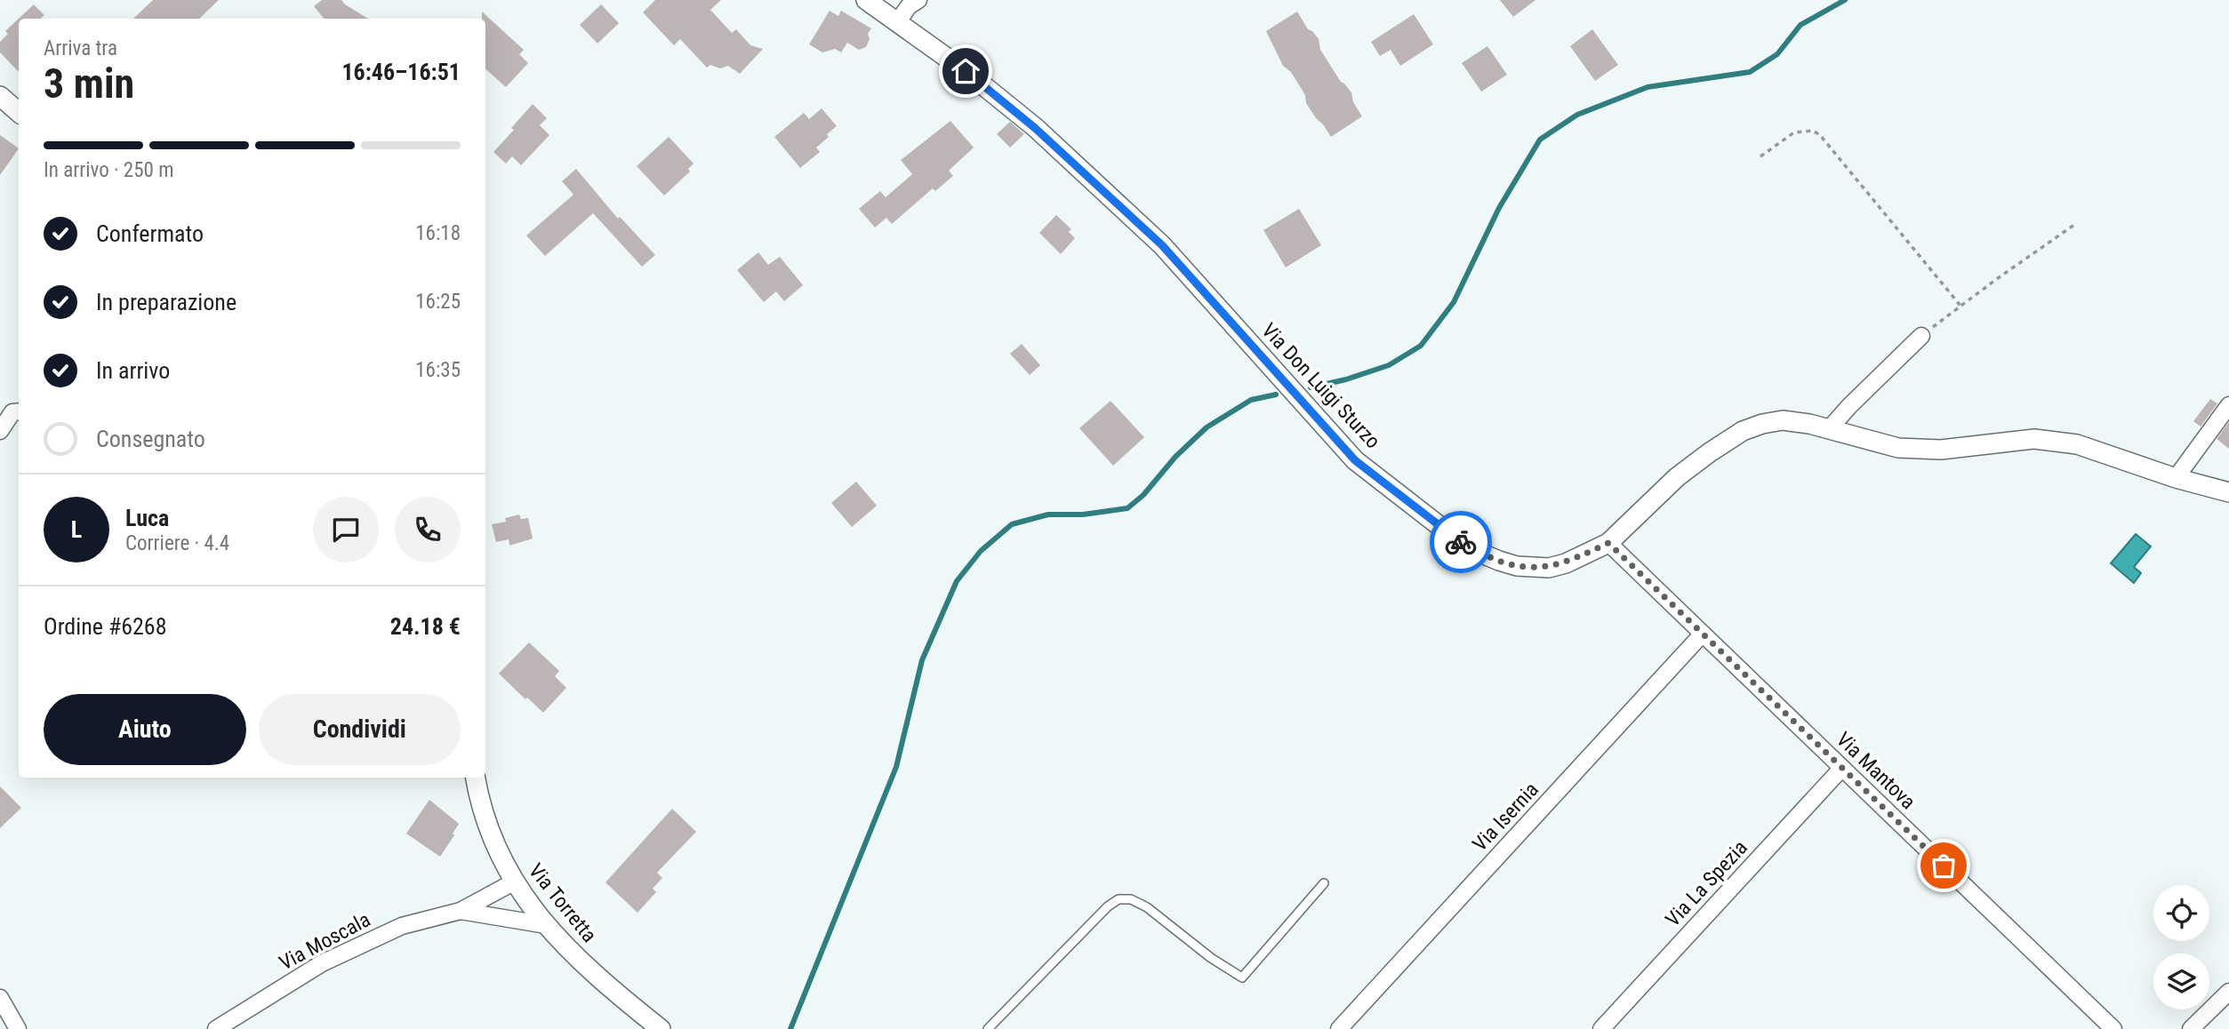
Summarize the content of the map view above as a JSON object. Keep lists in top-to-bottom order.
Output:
{
  "streets": {
    "street": [
      "Via Don Luigi Sturzo",
      "Via Mantova",
      "Via Isernia",
      "Via La Spezia",
      "Via Torretta",
      "Via Moscala"
    ]
  },
  "crossings": [
    ["Via Don Luigi Sturzo", "Via Mantova"],
    ["Via Mantova", "Via Isernia"],
    ["Via Mantova", "Via La Spezia"]
  ],
  "page": {
    "heading": ["3 min", "Arriva tra", "16:46–16:51"],
    "panel": [
      "Luca",
      "Corriere · 4.4",
      "Ordine #6268",
      "24.18 €"
    ],
    "bar": "In arrivo · 250 m",
    "list": [
      ["Confermato", "16:18"],
      ["In preparazione", "16:25"],
      ["In arrivo", "16:35"],
      "Consegnato"
    ],
    "round": "L",
    "buttons": ["Aiuto", "Condividi"]
  }
}
